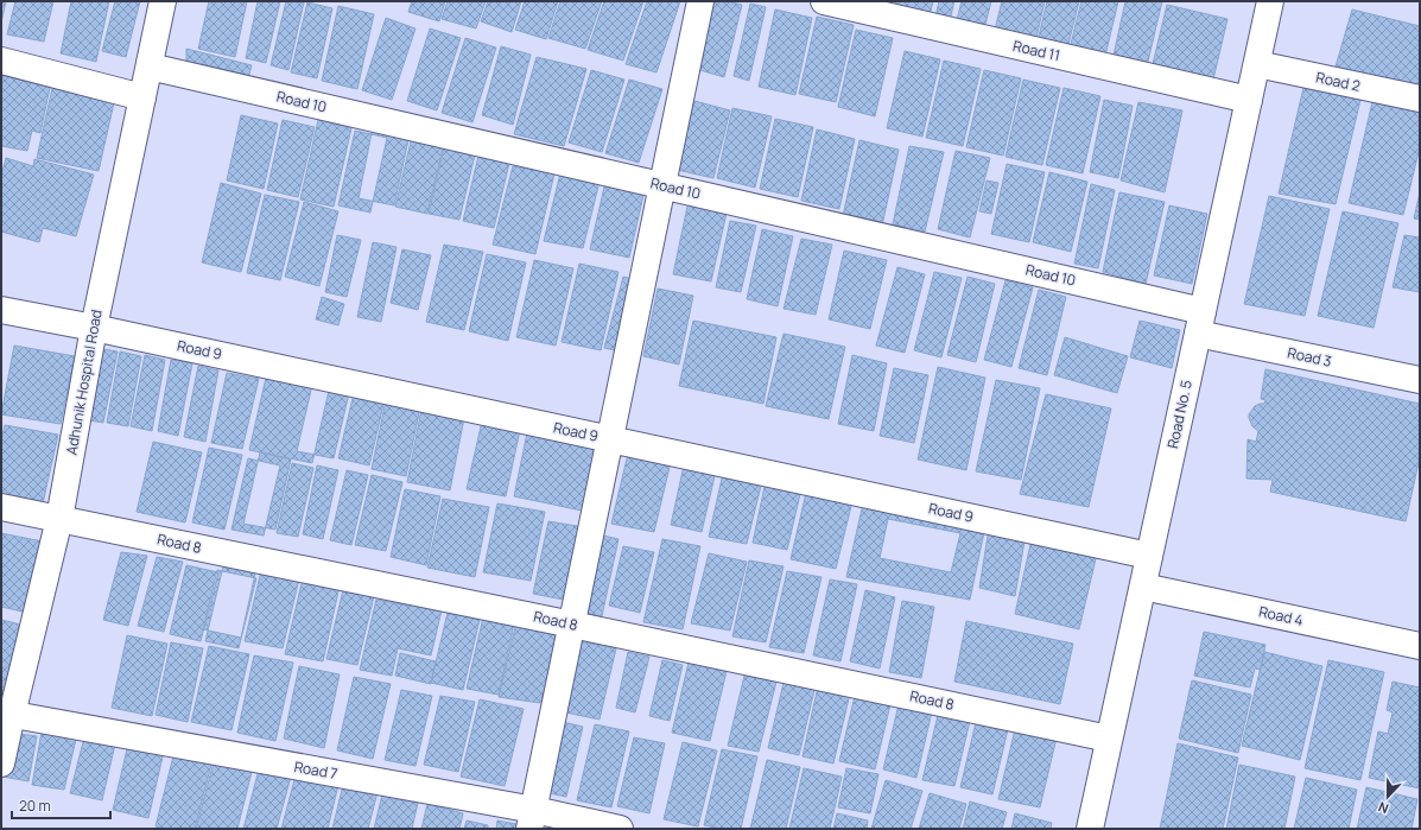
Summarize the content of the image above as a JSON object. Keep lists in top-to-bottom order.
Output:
{
  "streets": {
    "street": [
      "Road 11",
      "Road 2",
      "Road 10",
      "Road 9",
      "Road 3",
      "Adhunik Hospital Road",
      "Road No. 5",
      "Road 8",
      "Road 4",
      "Road 7"
    ]
  },
  "crossings": [
    ["Road 11", "Road No. 5"],
    ["Road 2", "Road No. 5"],
    ["Road 10", "Road 3"],
    ["Road 10", "Adhunik Hospital Road"],
    ["Road 10", "Road No. 5"],
    ["Road 9", "Adhunik Hospital Road"],
    ["Road 9", "Road No. 5"],
    ["Road 3", "Road No. 5"],
    ["Adhunik Hospital Road", "Road 8"],
    ["Adhunik Hospital Road", "Road 7"],
    ["Road No. 5", "Road 8"],
    ["Road No. 5", "Road 4"]
  ],
  "scale_bar": "20 m",
  "north": "bottom"
}
